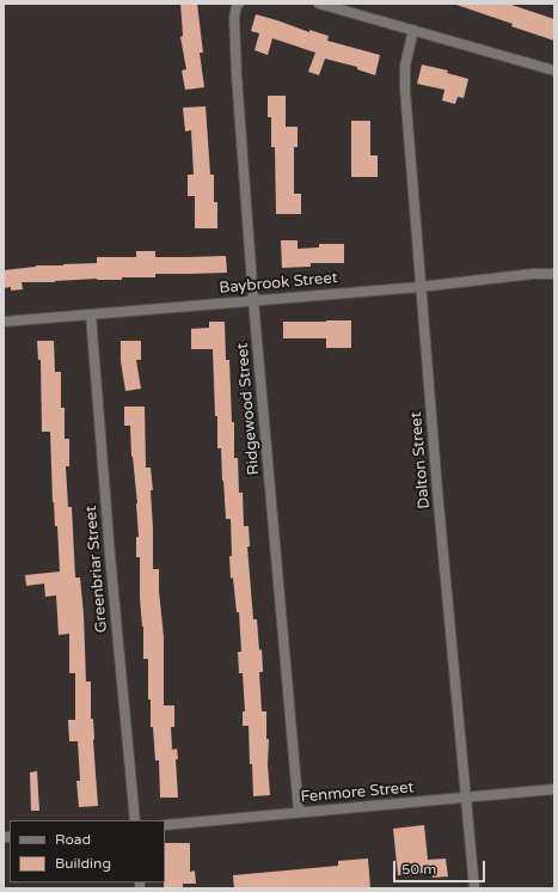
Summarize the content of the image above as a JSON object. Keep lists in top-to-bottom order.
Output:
{
  "streets": {
    "street": [
      "Baybrook Street",
      "Ridgewood Street",
      "Dalton Street",
      "Greenbriar Street",
      "Fenmore Street"
    ]
  },
  "crossings": [
    ["Baybrook Street", "Ridgewood Street"],
    ["Baybrook Street", "Dalton Street"],
    ["Baybrook Street", "Greenbriar Street"],
    ["Ridgewood Street", "Fenmore Street"],
    ["Dalton Street", "Fenmore Street"]
  ],
  "legend": ["Road", "Building"],
  "scale_bar": "50 m"
}
